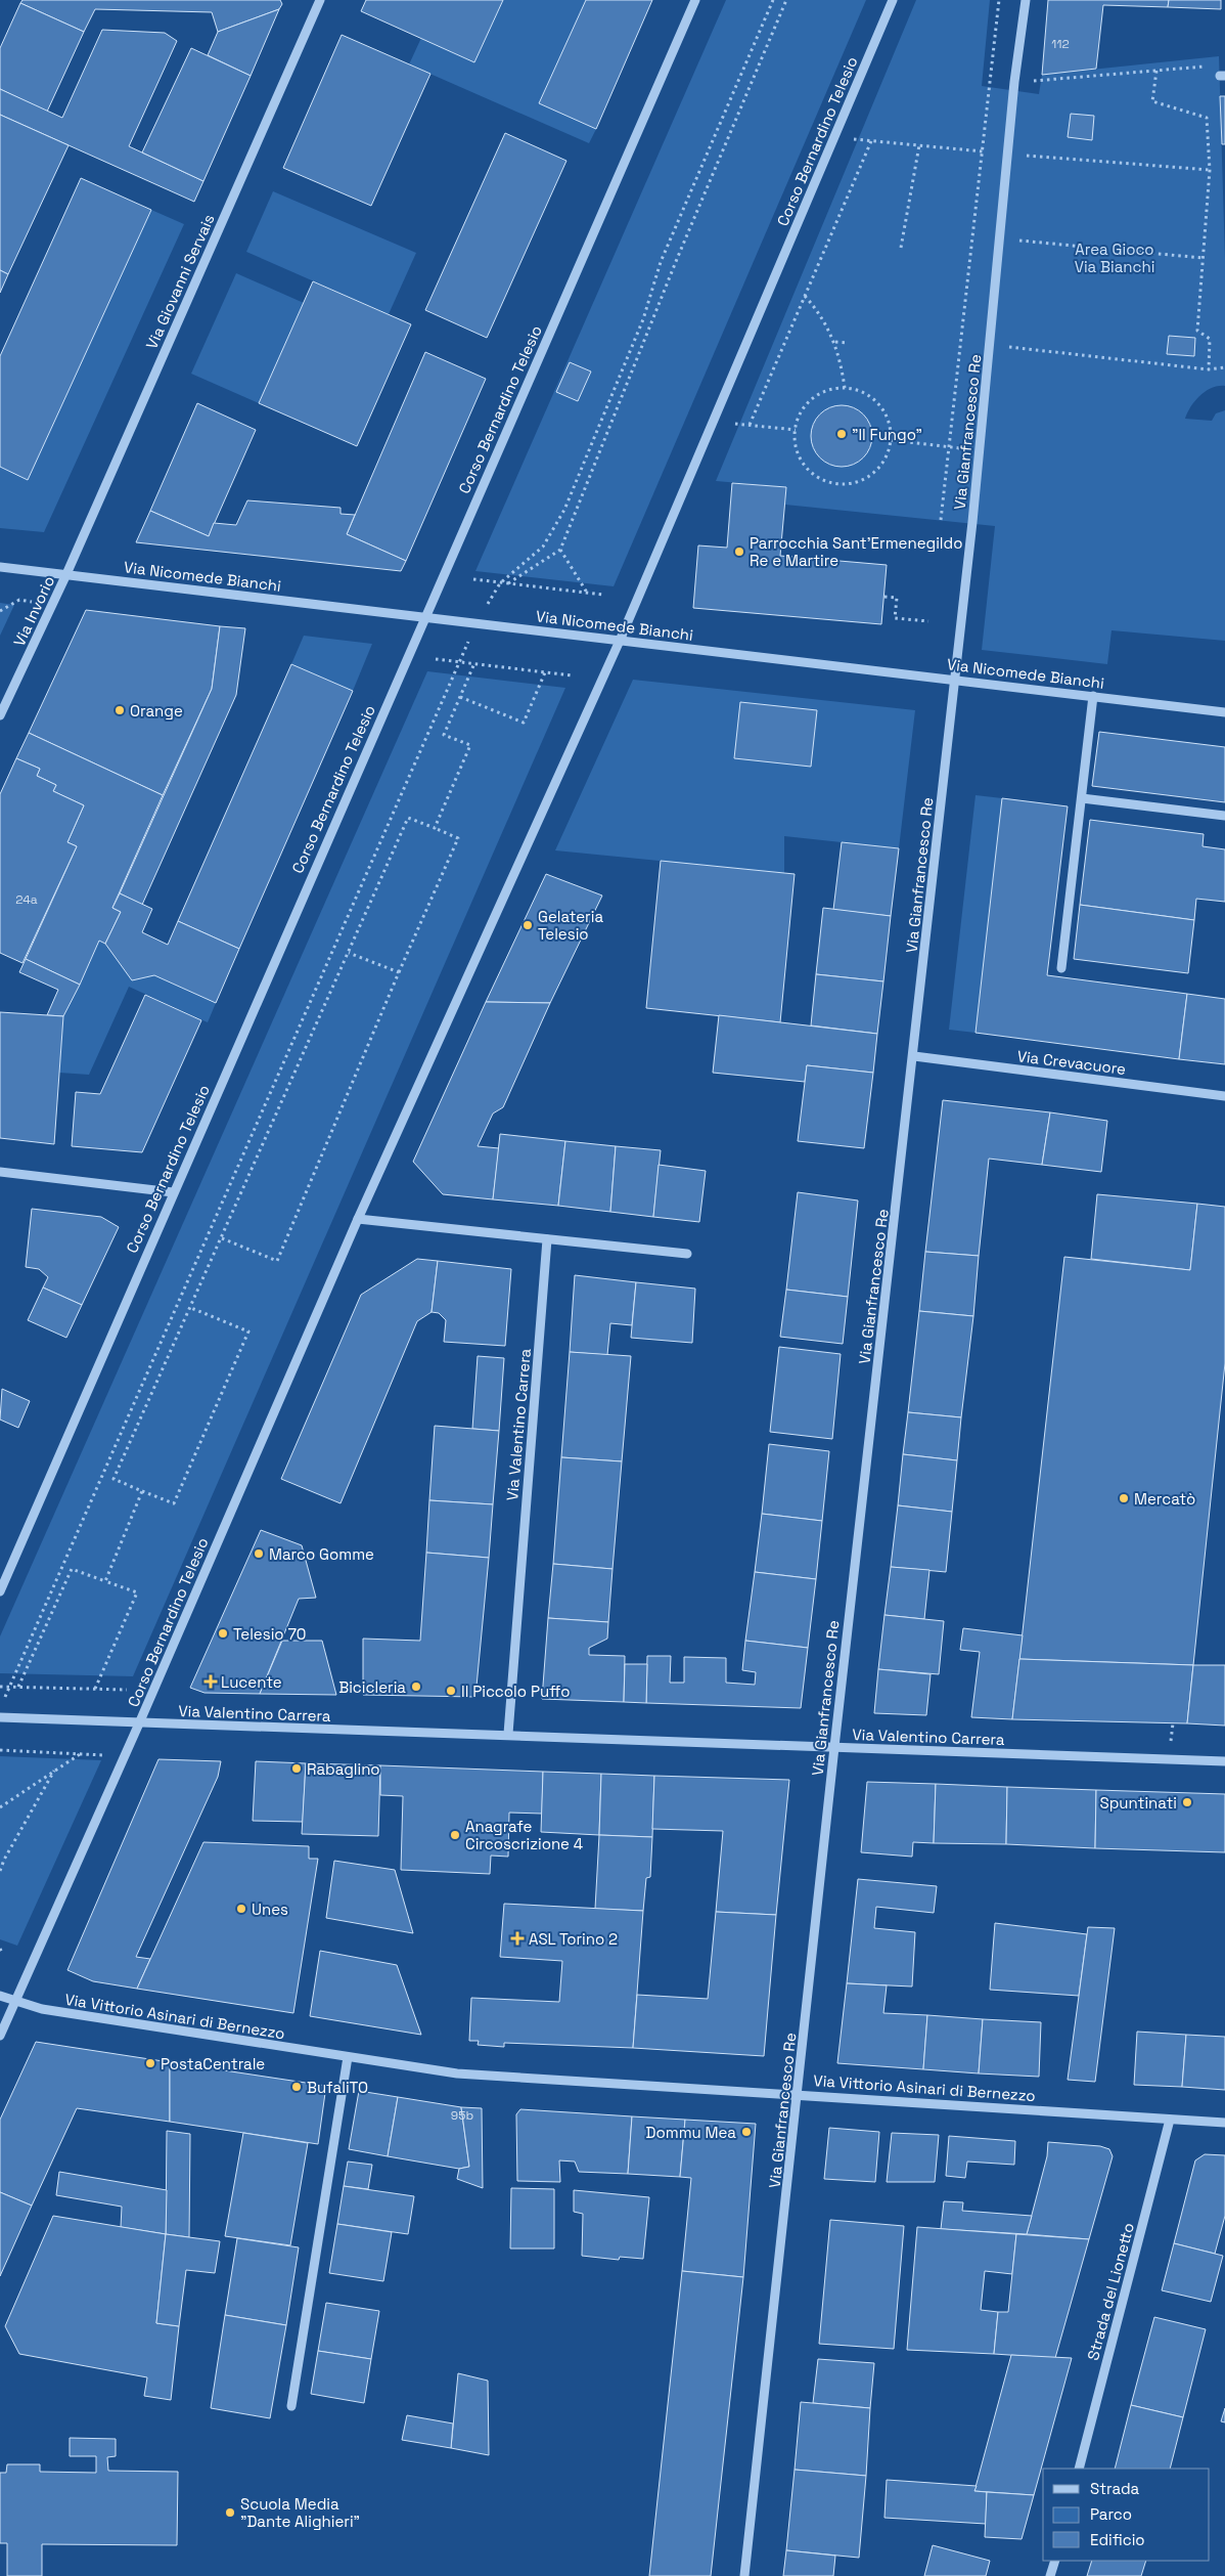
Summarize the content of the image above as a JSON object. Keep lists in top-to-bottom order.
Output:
{
  "streets": {
    "street": [
      "Corso Bernardino Telesio",
      "Via Giovanni Servais",
      "Via Gianfrancesco Re",
      "Via Nicomede Bianchi",
      "Via Invorio",
      "Via Crevacuore",
      "Via Valentino Carrera",
      "Via Vittorio Asinari di Bernezzo",
      "Strada del Lionetto"
    ]
  },
  "crossings": [
    ["Corso Bernardino Telesio", "Via Nicomede Bianchi"],
    ["Corso Bernardino Telesio", "Via Valentino Carrera"],
    ["Corso Bernardino Telesio", "Via Vittorio Asinari di Bernezzo"],
    ["Via Giovanni Servais", "Via Nicomede Bianchi"],
    ["Via Giovanni Servais", "Via Invorio"],
    ["Via Gianfrancesco Re", "Via Nicomede Bianchi"],
    ["Via Gianfrancesco Re", "Via Crevacuore"],
    ["Via Gianfrancesco Re", "Via Valentino Carrera"],
    ["Via Gianfrancesco Re", "Via Vittorio Asinari di Bernezzo"],
    ["Via Nicomede Bianchi", "Via Invorio"],
    ["Via Vittorio Asinari di Bernezzo", "Strada del Lionetto"]
  ],
  "parks": ["Area Gioco Via Bianchi"],
  "places": {
    "other": [
      "\"Il Fungo\"",
      "Parrocchia Sant'Ermenegildo Re e Martire",
      "Orange",
      "Gelateria Telesio",
      "Mercatò",
      "Marco Gomme",
      "Telesio 70",
      "Bicicleria",
      "Il Piccolo Puffo",
      "Rabaglino",
      "Spuntinati",
      "Anagrafe Circoscrizione 4",
      "Unes",
      "PostaCentrale",
      "BufaliTO",
      "Dommu Mea",
      "Scuola Media \"Dante Alighieri\""
    ],
    "health": ["Lucente", "ASL Torino 2"]
  },
  "house_numbers": ["112", "24a", "95b"],
  "legend": ["Strada", "Parco", "Edificio"]
}
